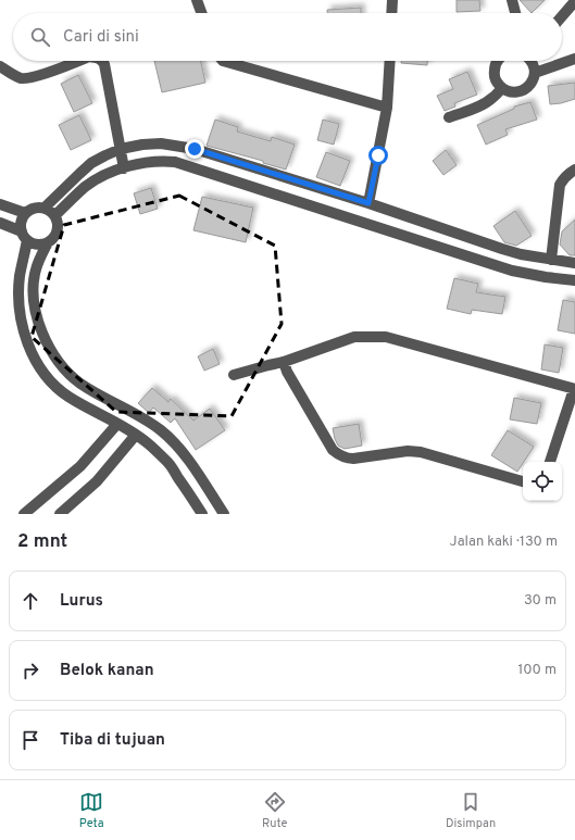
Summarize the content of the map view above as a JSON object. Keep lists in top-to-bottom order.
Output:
{
  "page": {
    "search": "Cari di sini",
    "heading": ["2 mnt", "Jalan kaki · 130 m"],
    "list": [
      ["Lurus", "30 m"],
      ["Belok kanan", "100 m"],
      "Tiba di tujuan"
    ],
    "nav": ["Peta", "Rute", "Disimpan"]
  }
}
